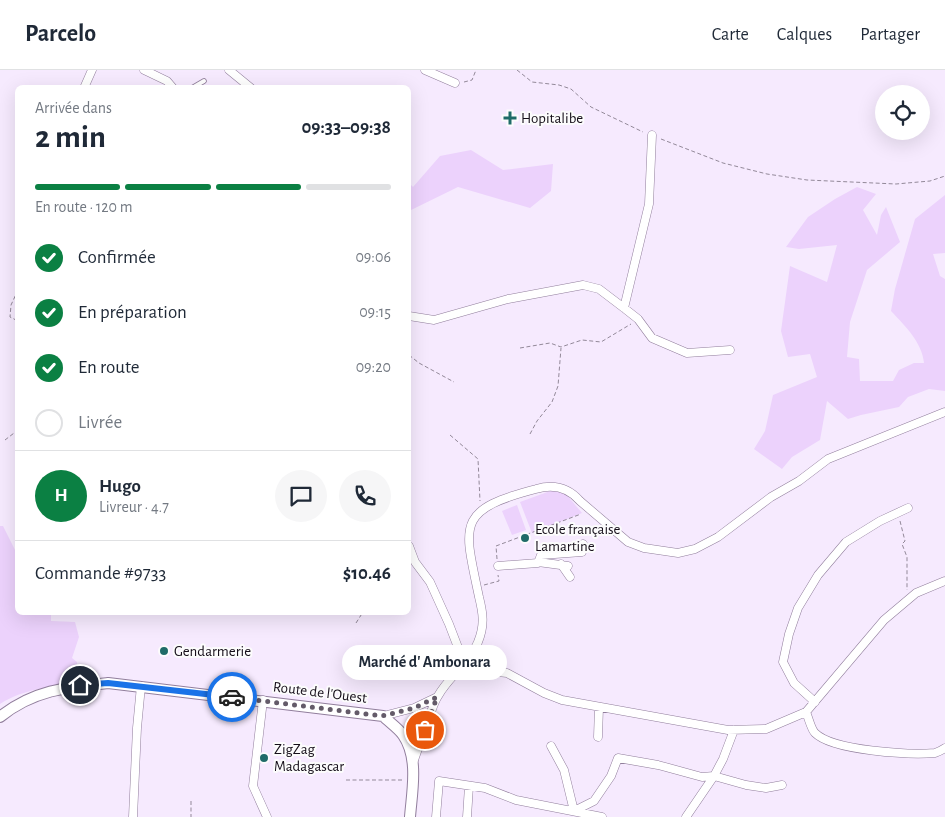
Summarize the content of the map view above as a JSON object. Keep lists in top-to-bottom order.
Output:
{
  "streets": {
    "main road": ["Route de l'Ouest"]
  },
  "places": {
    "health": ["Hopitalibe"],
    "other": [
      "Ecole française Lamartine",
      "Gendarmerie",
      "Marché d' Ambonara",
      "ZigZag Madagascar"
    ]
  },
  "page": {
    "header": "Parcelo",
    "nav": ["Carte", "Calques", "Partager"],
    "heading": ["2 min", "Arrivée dans", "09:33–09:38"],
    "panel": [
      "Hugo",
      "Livreur · 4.7",
      "Commande #9733",
      "$10.46"
    ],
    "bar": "En route · 120 m",
    "list": [
      ["Confirmée", "09:06"],
      ["En préparation", "09:15"],
      ["En route", "09:20"],
      "Livrée"
    ],
    "round": "H",
    "bubble": "Marché d' Ambonara"
  }
}
